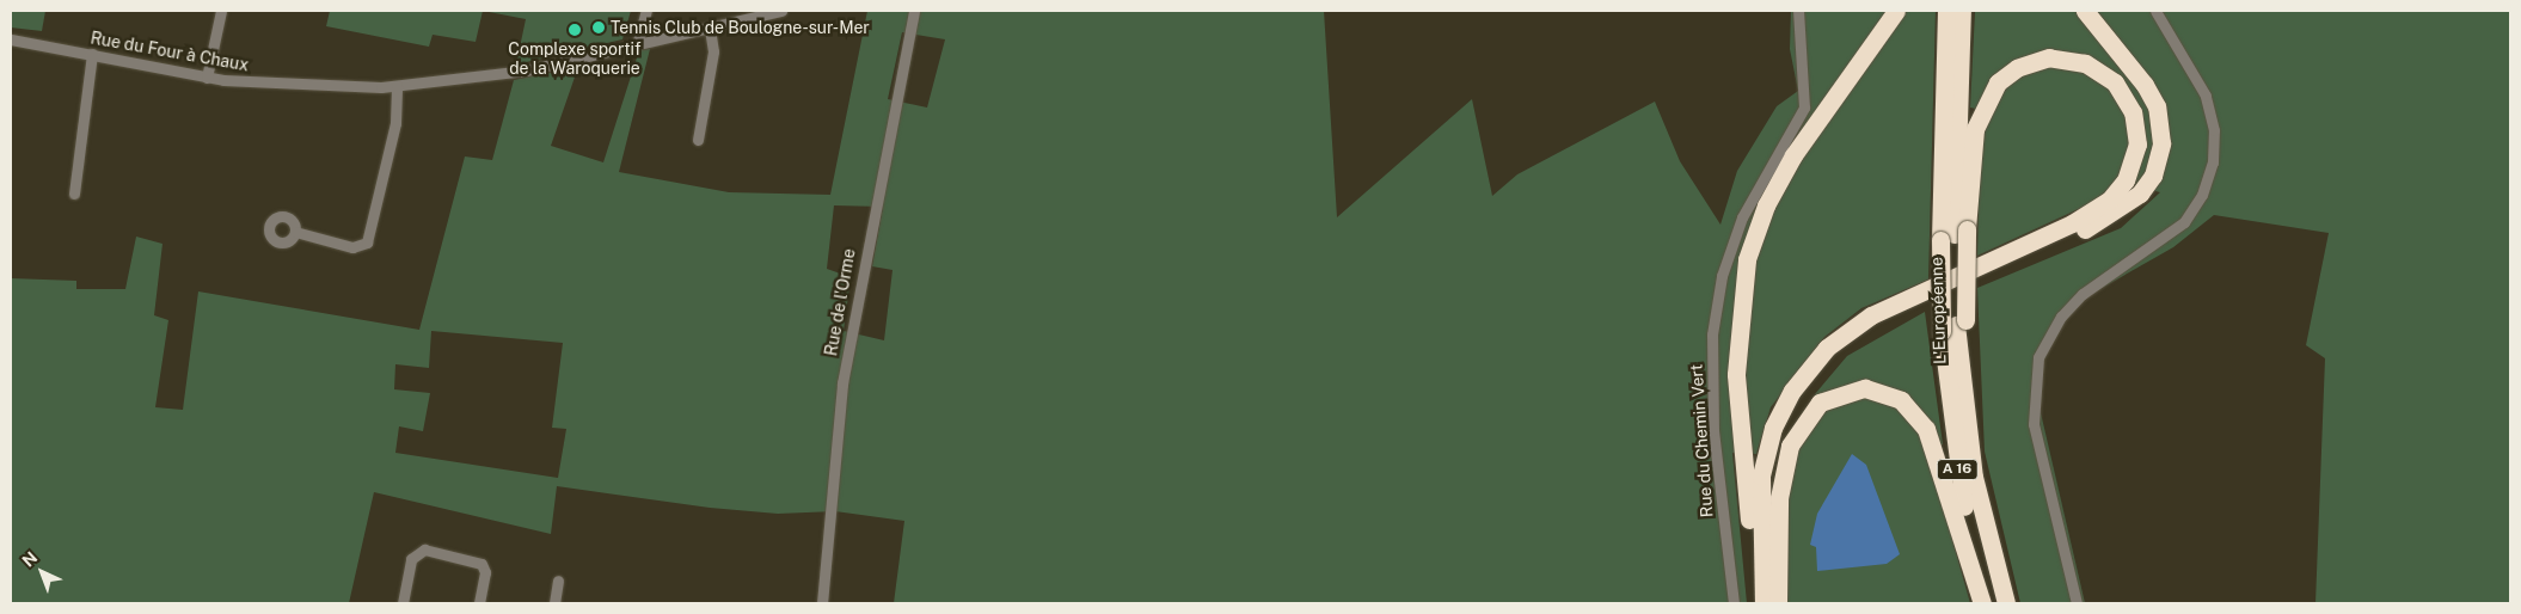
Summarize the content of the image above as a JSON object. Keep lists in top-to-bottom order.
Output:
{
  "streets": {
    "highway": ["L'Européenne", "A 16"],
    "street": ["Rue du Four à Chaux", "Rue de l'Orme", "Rue du Chemin Vert"]
  },
  "places": ["Tennis Club de Boulogne-sur-Mer", "Complexe sportif de la Waroquerie"],
  "north": "top left"
}
